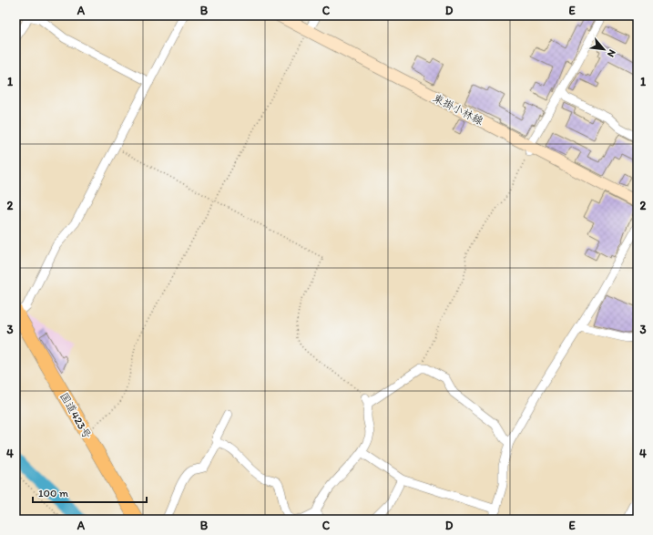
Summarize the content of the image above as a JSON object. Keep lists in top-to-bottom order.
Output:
{
  "streets": {
    "highway": ["国道423号"],
    "main road": ["東掛小林線"]
  },
  "scale_bar": "100 m",
  "north": "bottom right",
  "grid": {
    "columns": [
      "A",
      "B",
      "C",
      "D",
      "E"
    ],
    "rows": [
      "1",
      "2",
      "3",
      "4"
    ]
  }
}
